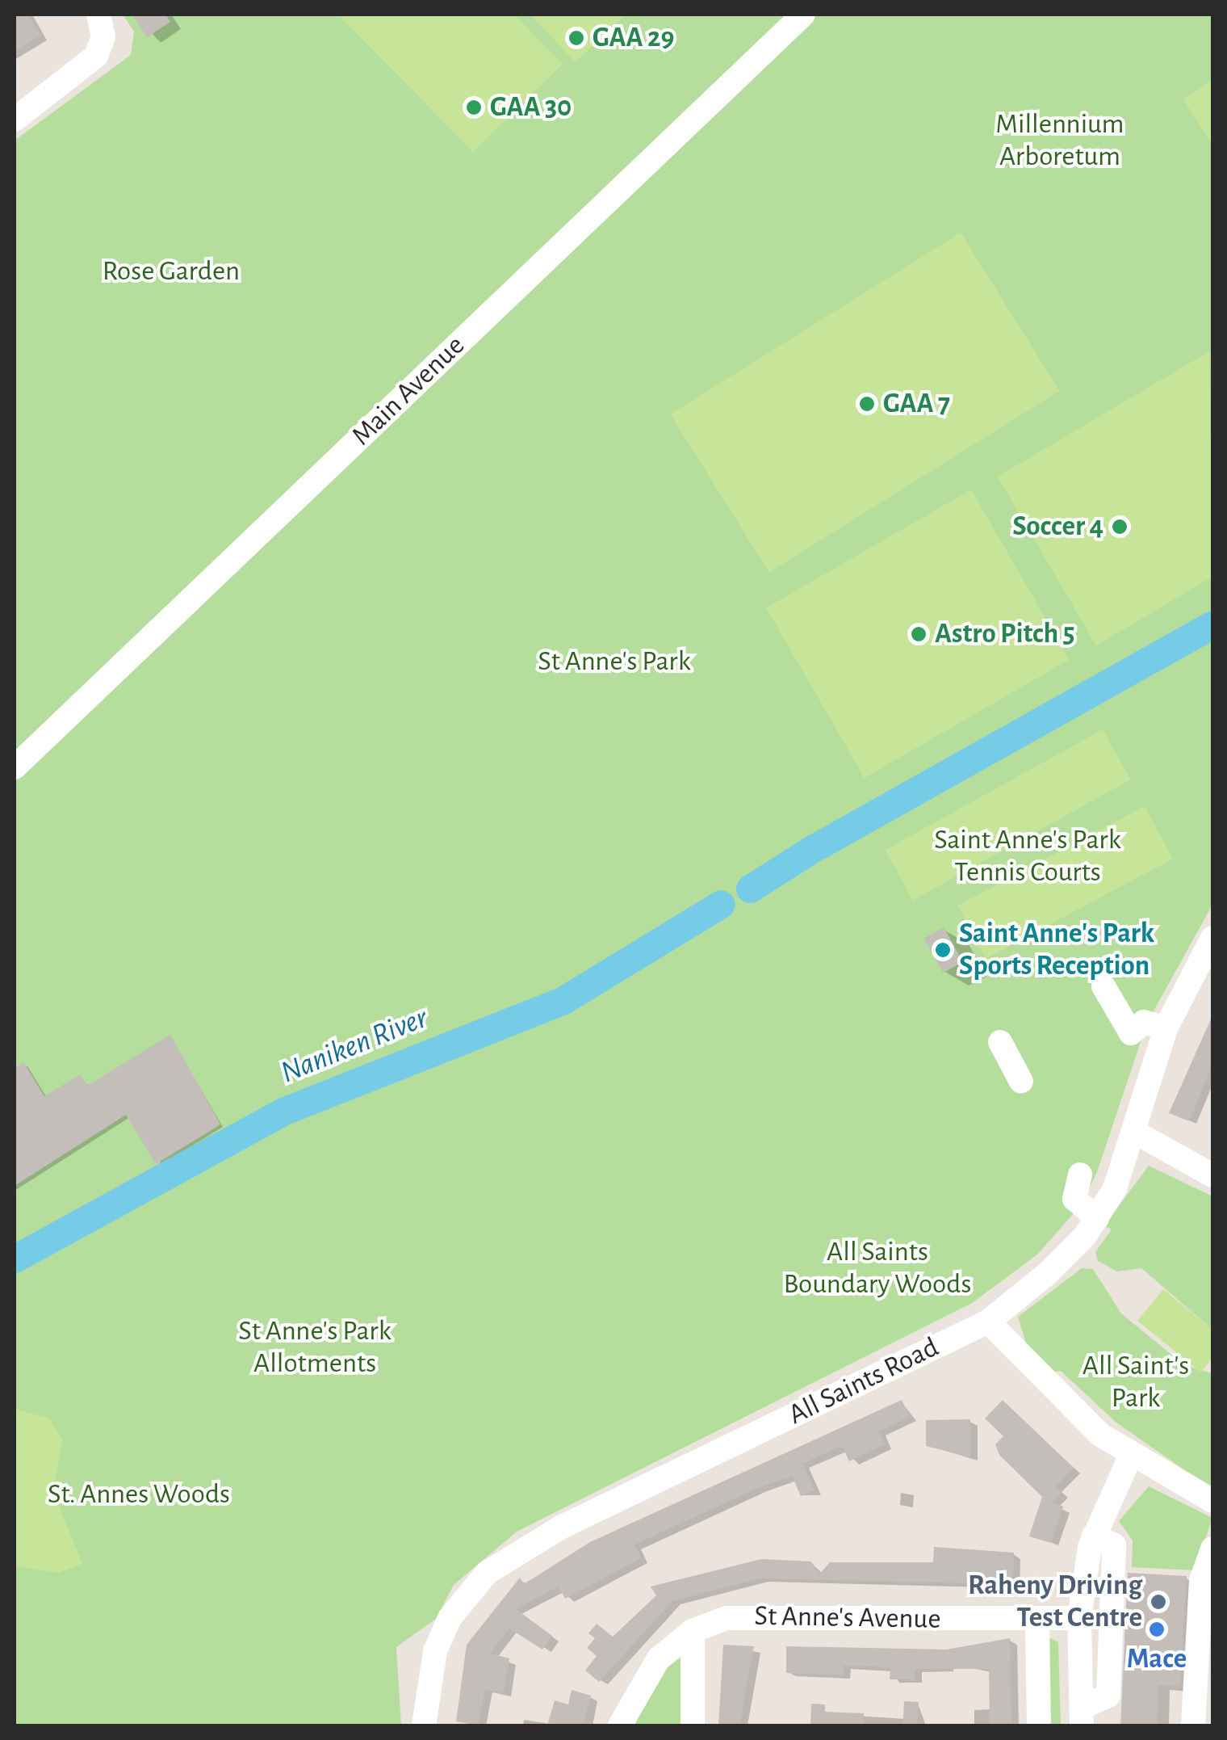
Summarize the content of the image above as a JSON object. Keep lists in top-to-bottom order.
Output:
{
  "streets": {
    "street": ["Main Avenue", "All Saints Road", "St Anne's Avenue"]
  },
  "water": ["Naniken River"],
  "parks": [
    "Millennium Arboretum",
    "Rose Garden",
    "St Anne's Park",
    "Saint Anne's Park Tennis Courts",
    "All Saints Boundary Woods",
    "St Anne's Park Allotments",
    "All Saint's Park",
    "St. Annes Woods"
  ],
  "places": [
    "GAA 29",
    "GAA 30",
    "GAA 7",
    "Soccer 4",
    "Astro Pitch 5",
    "Saint Anne's Park Sports Reception",
    "Raheny Driving Test Centre",
    "Mace"
  ]
}
